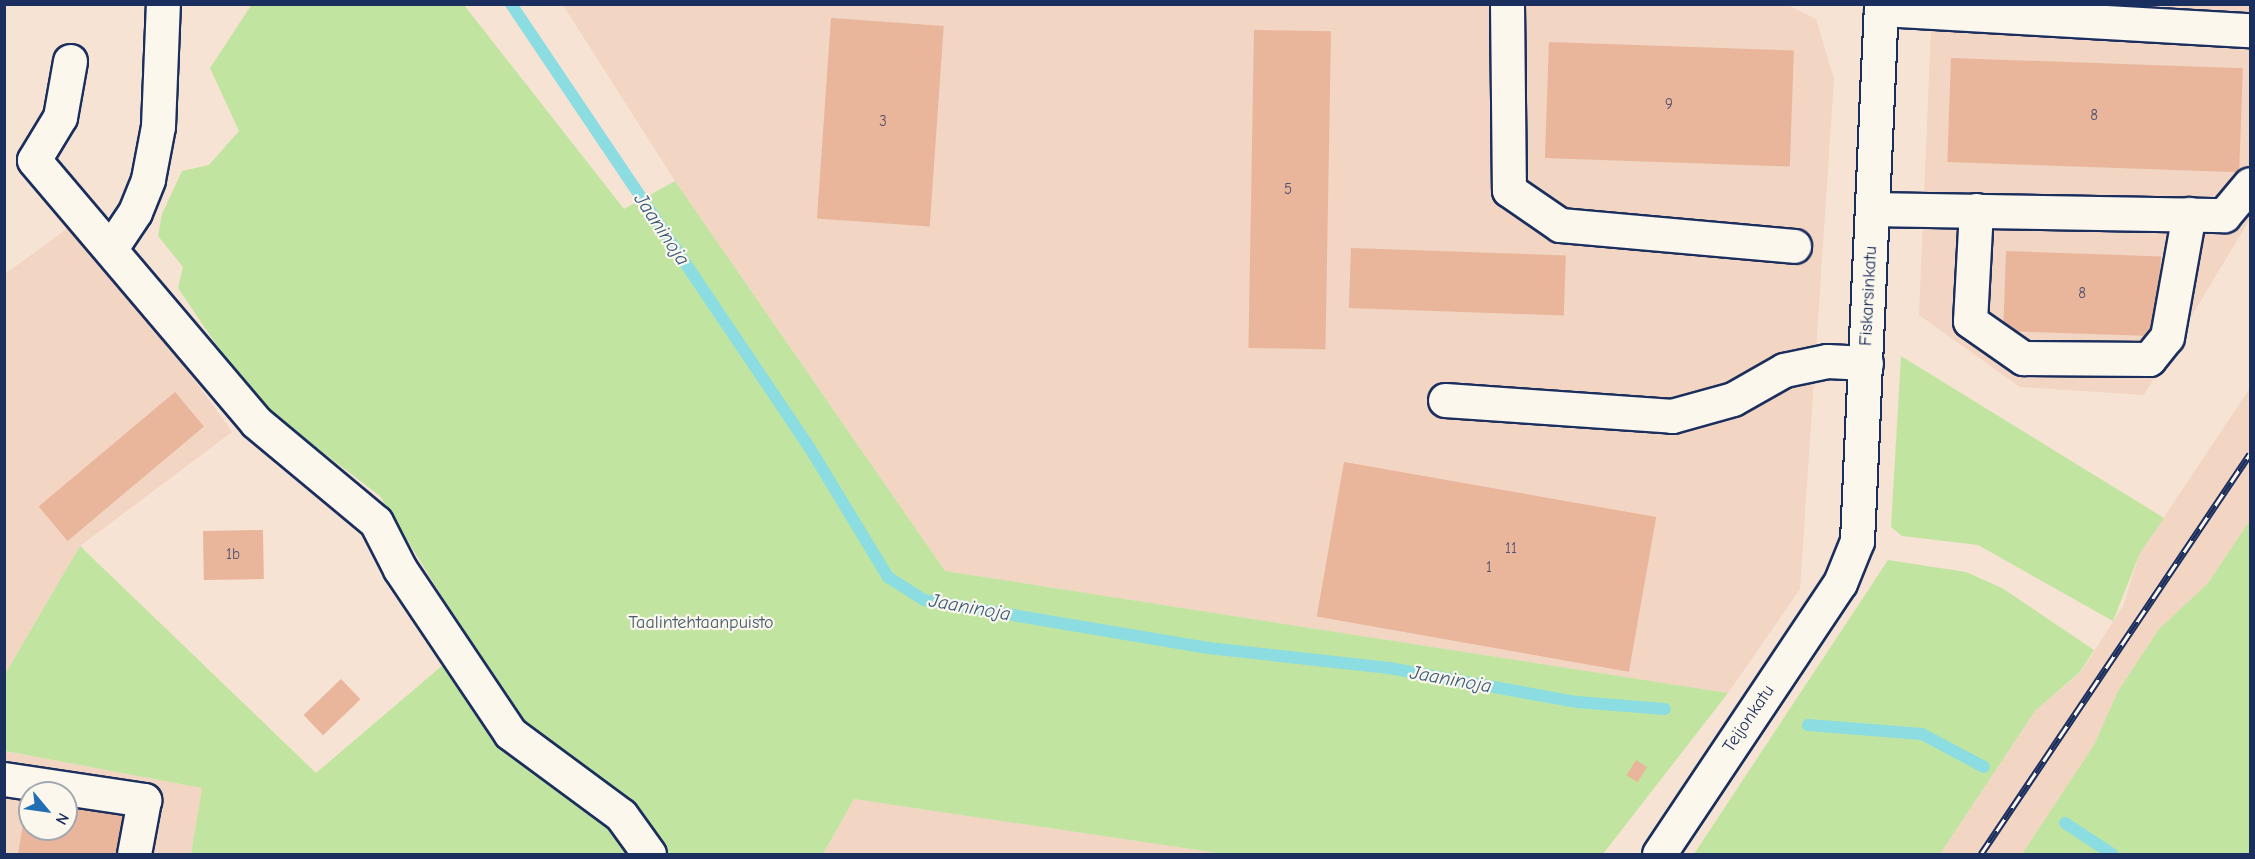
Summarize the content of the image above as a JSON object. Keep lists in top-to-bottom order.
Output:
{
  "streets": {
    "street": ["Fiskarsinkatu", "Teijonkatu"]
  },
  "crossings": [
    ["Fiskarsinkatu", "Teijonkatu"]
  ],
  "water": ["Jaaninoja"],
  "parks": ["Taalintehtaanpuisto"],
  "house_numbers": [
    "9",
    "8",
    "3",
    "5",
    "8",
    "11",
    "1b",
    "1"
  ],
  "north": "bottom right"
}
